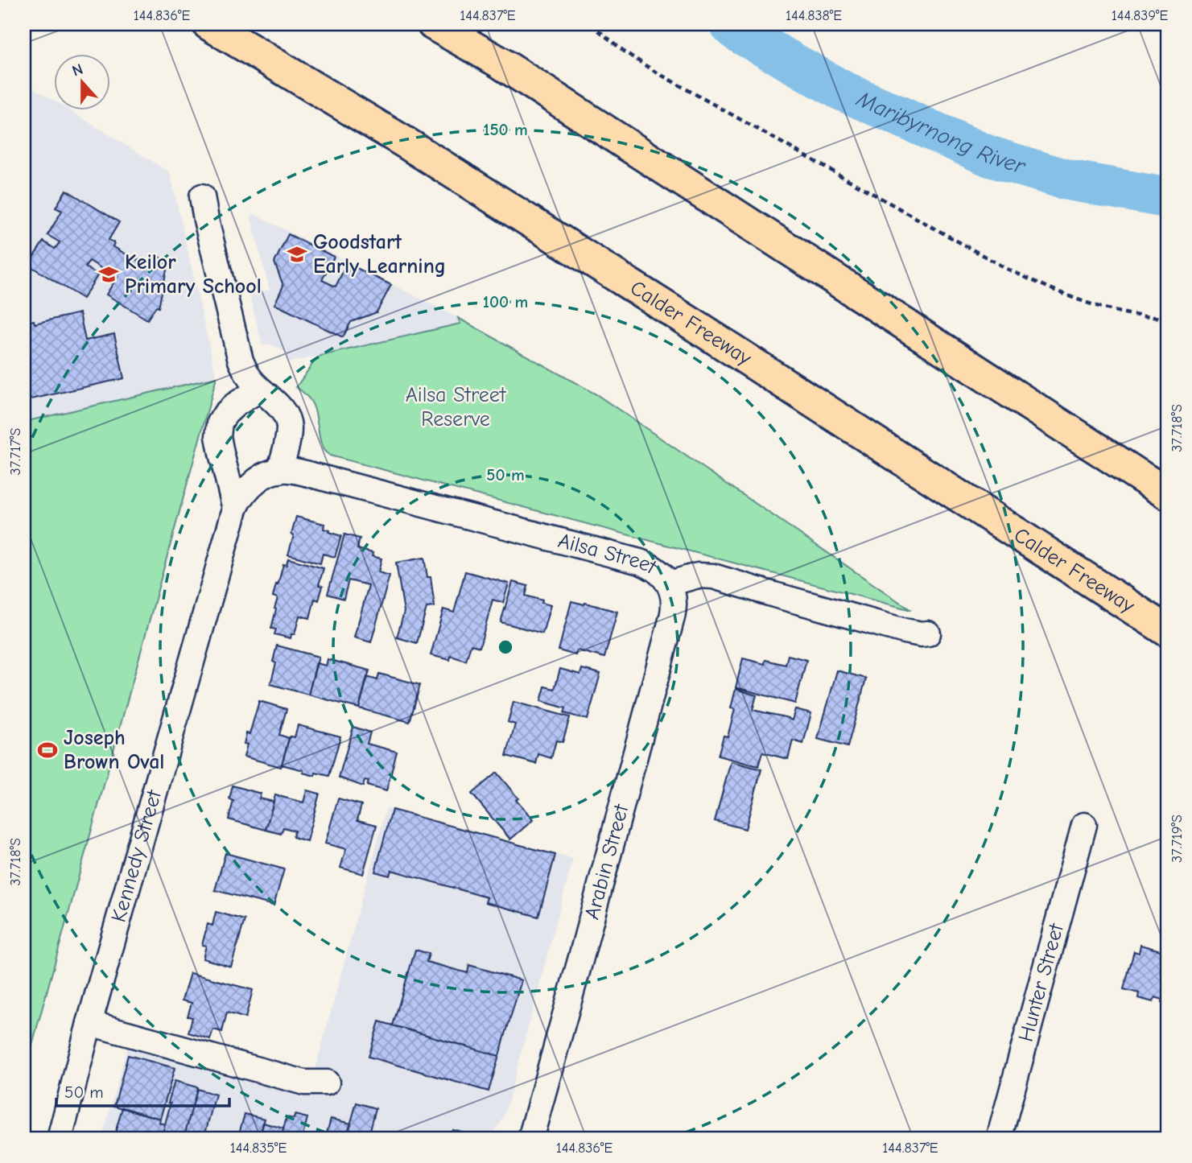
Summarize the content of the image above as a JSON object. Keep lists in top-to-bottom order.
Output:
{
  "streets": {
    "highway": ["Calder Freeway"],
    "street": [
      "Ailsa Street",
      "Kennedy Street",
      "Arabin Street",
      "Hunter Street"
    ]
  },
  "crossings": [
    ["Ailsa Street", "Kennedy Street"],
    ["Ailsa Street", "Arabin Street"]
  ],
  "water": ["Maribyrnong River"],
  "parks": ["Ailsa Street Reserve"],
  "places": {
    "school or university": ["Goodstart Early Learning", "Keilor Primary School"],
    "sports": ["Joseph Brown Oval"]
  },
  "scale_bar": "50 m",
  "north": "top",
  "coordinates": [
    "144.836°E",
    "144.837°E",
    "144.838°E",
    "144.839°E",
    "37.718°S",
    "37.717°S",
    "37.719°S",
    "144.835°E"
  ],
  "rings": ["150 m", "100 m", "50 m"]
}
